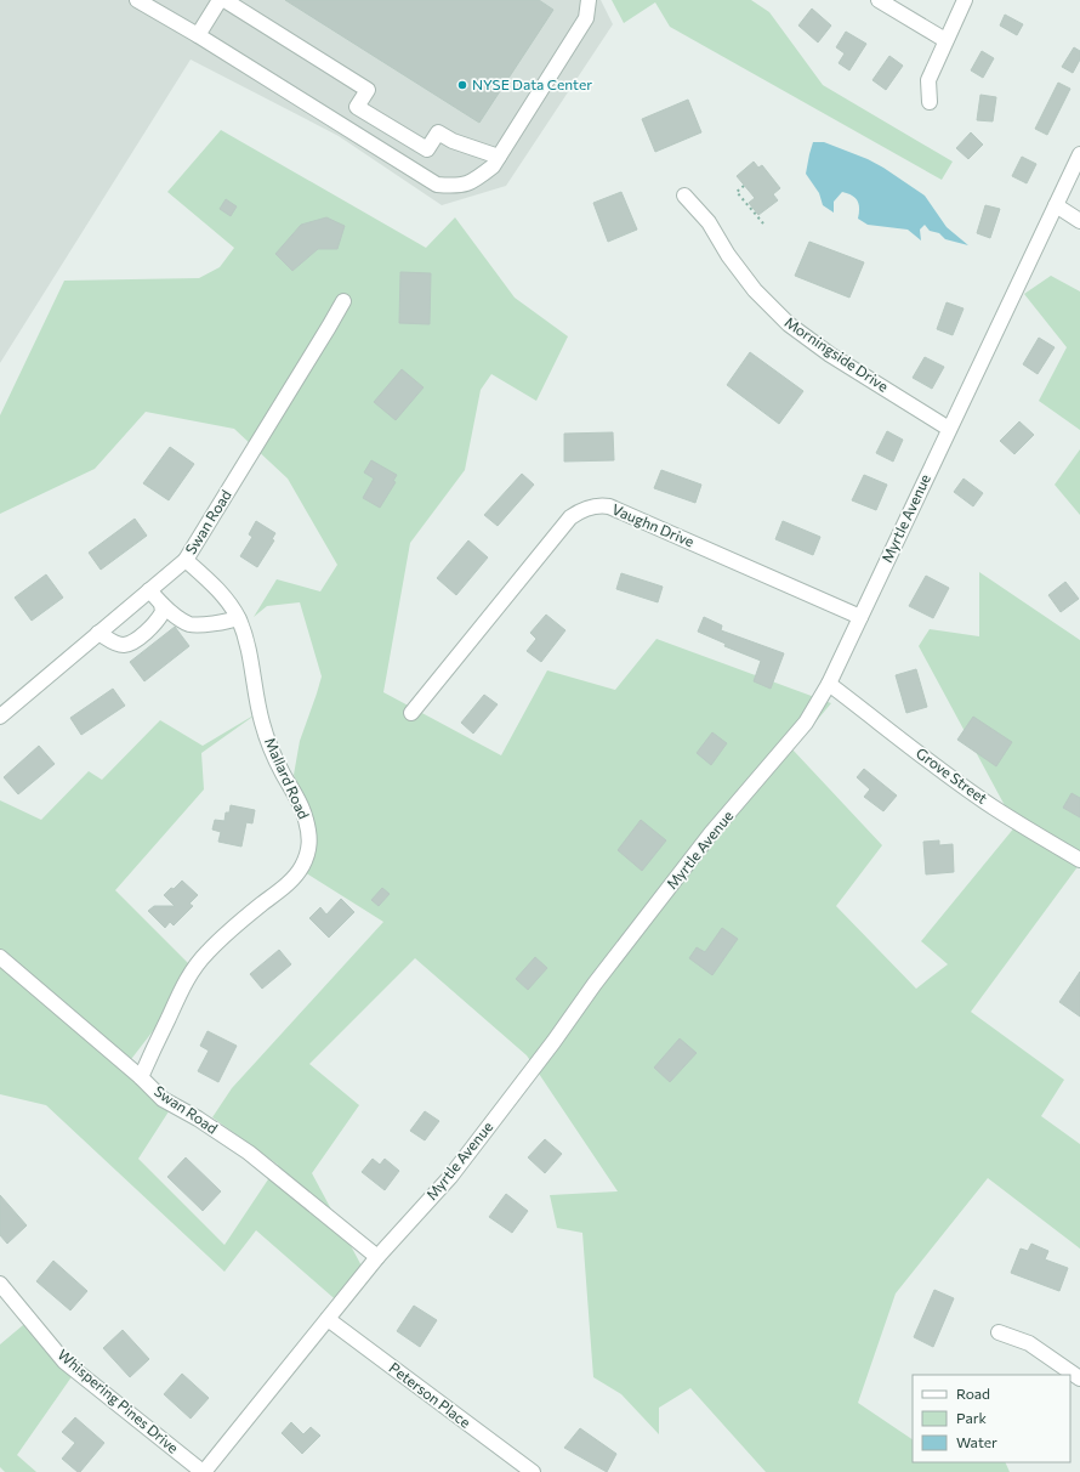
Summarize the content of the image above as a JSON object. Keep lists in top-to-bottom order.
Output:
{
  "streets": {
    "street": [
      "Morningside Drive",
      "Myrtle Avenue",
      "Swan Road",
      "Vaughn Drive",
      "Grove Street",
      "Mallard Road",
      "Peterson Place",
      "Whispering Pines Drive"
    ]
  },
  "crossings": [
    ["Morningside Drive", "Myrtle Avenue"],
    ["Myrtle Avenue", "Swan Road"],
    ["Myrtle Avenue", "Vaughn Drive"],
    ["Myrtle Avenue", "Grove Street"],
    ["Myrtle Avenue", "Peterson Place"],
    ["Myrtle Avenue", "Whispering Pines Drive"],
    ["Swan Road", "Mallard Road"]
  ],
  "places": ["NYSE Data Center"],
  "legend": ["Road", "Park", "Water"]
}
